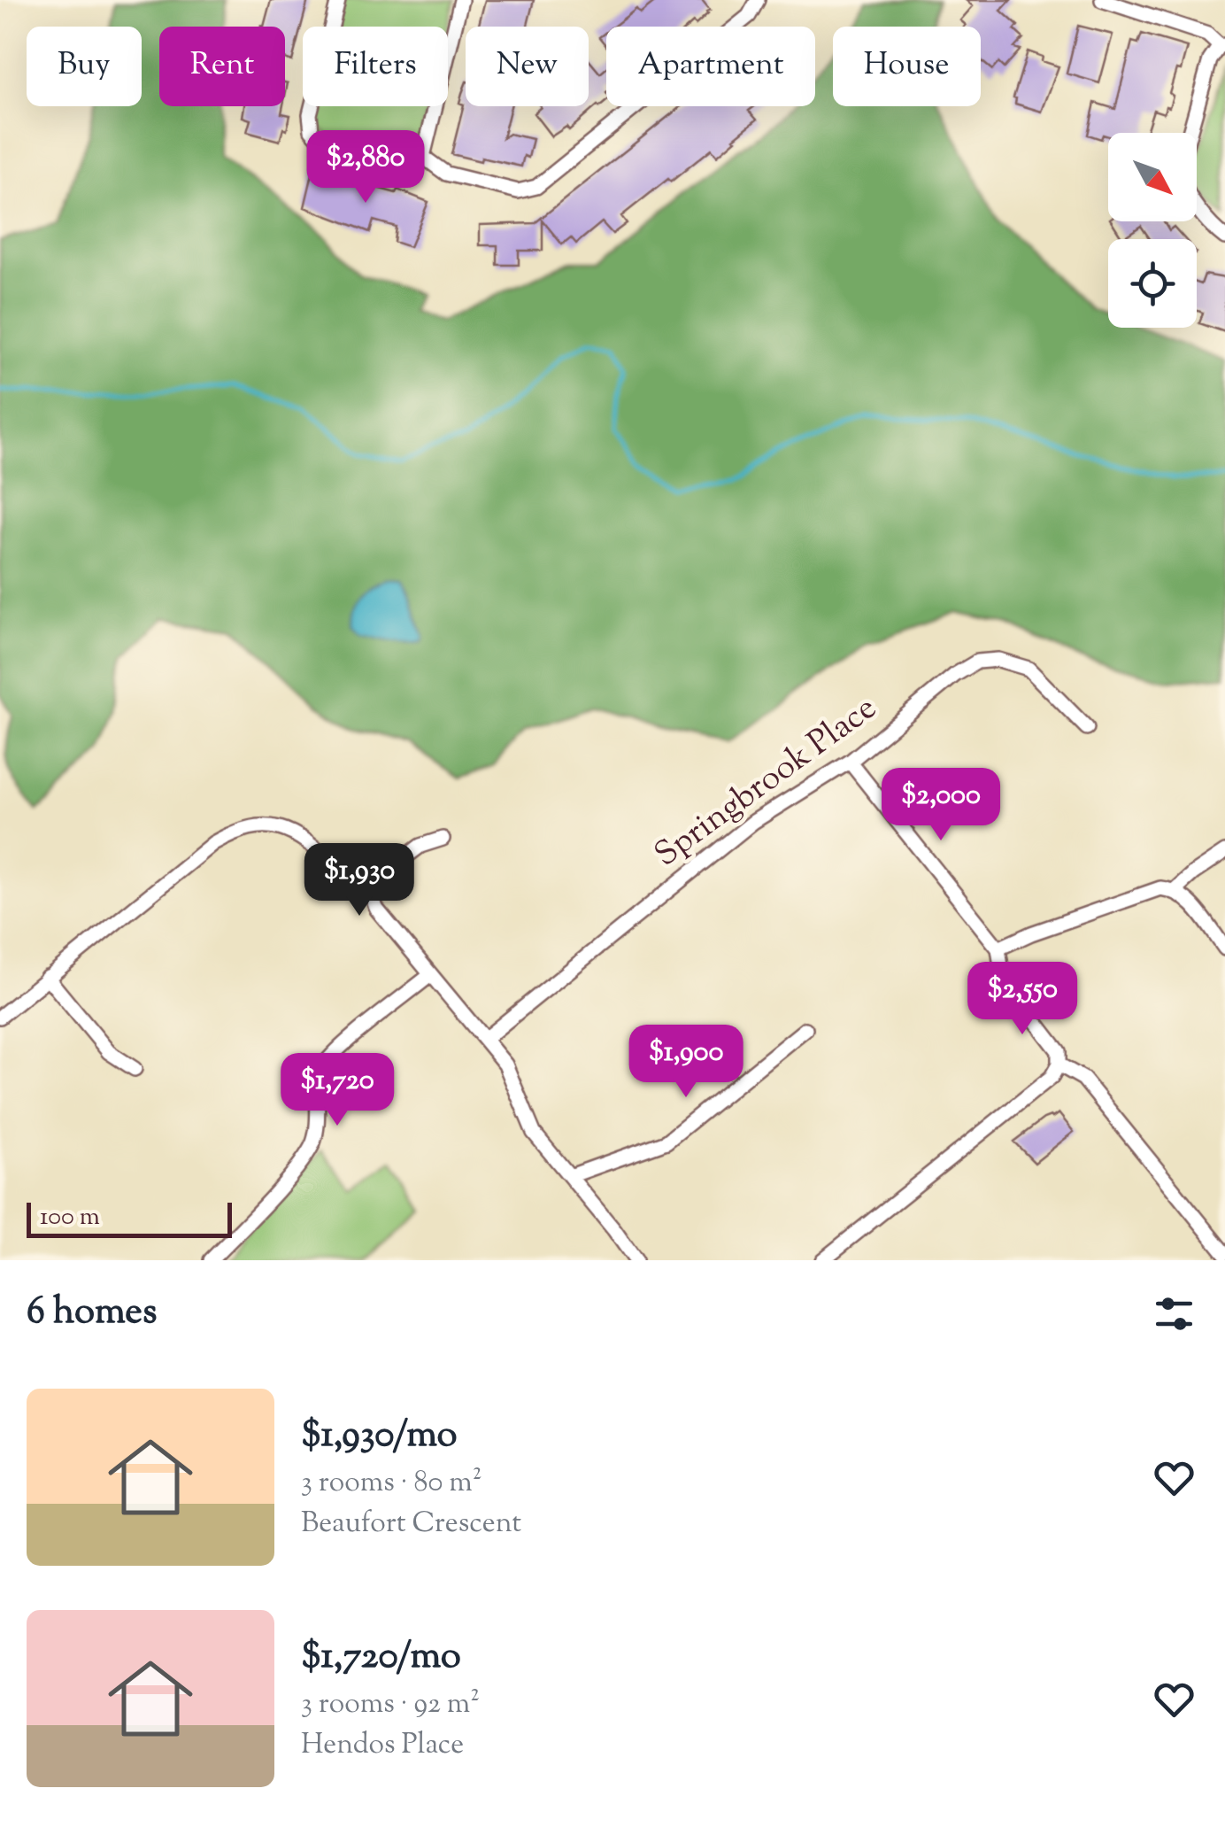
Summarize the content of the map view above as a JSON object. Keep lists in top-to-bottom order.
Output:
{
  "streets": {
    "street": ["Springbrook Place"]
  },
  "scale_bar": "100 m",
  "north": "bottom right",
  "page": {
    "chip": [
      "Buy",
      "Rent",
      "Filters",
      "New",
      "Apartment",
      "House"
    ],
    "price": [
      "$2,880",
      "$2,000",
      "$1,930",
      "$2,550",
      "$1,900",
      "$1,720"
    ],
    "scale": "100 m",
    "heading": "6 homes",
    "list": [
      {
        "name": "$1,930/mo",
        "note": "3 rooms · 80 m² · Beaufort Crescent"
      },
      {
        "name": "$1,720/mo",
        "note": "3 rooms · 92 m² · Hendos Place"
      }
    ]
  }
}
